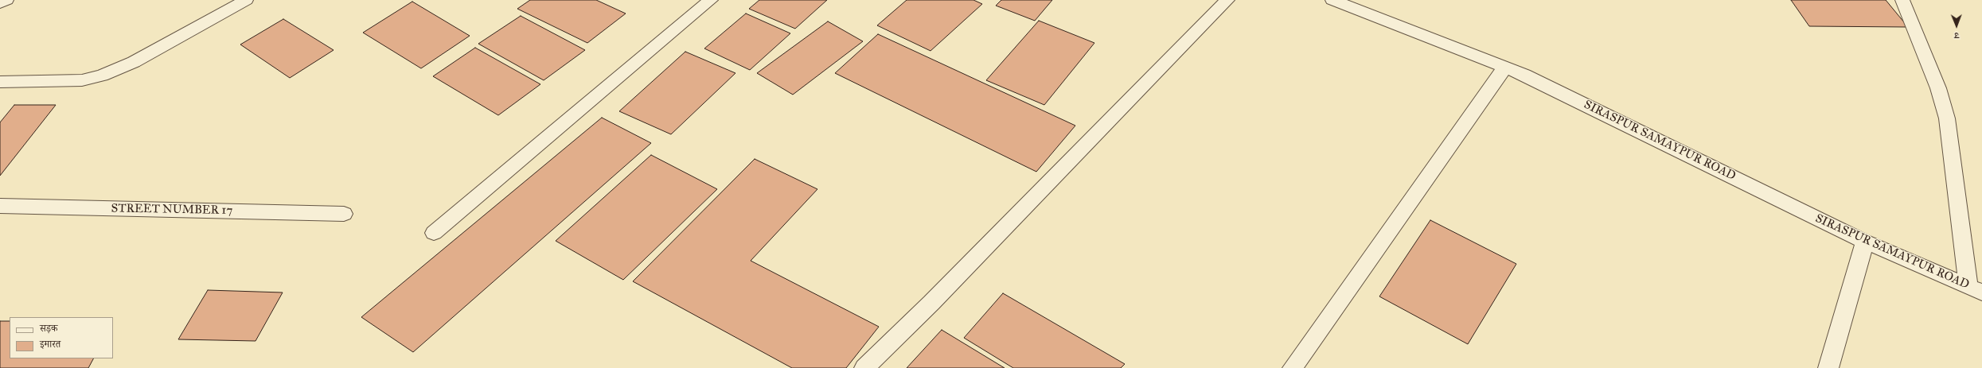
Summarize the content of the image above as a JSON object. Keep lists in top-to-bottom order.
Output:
{
  "streets": {
    "street": ["SIRASPUR SAMAYPUR ROAD", "STREET NUMBER 17"]
  },
  "legend": ["सड़क", "इमारत"],
  "north": "bottom"
}
